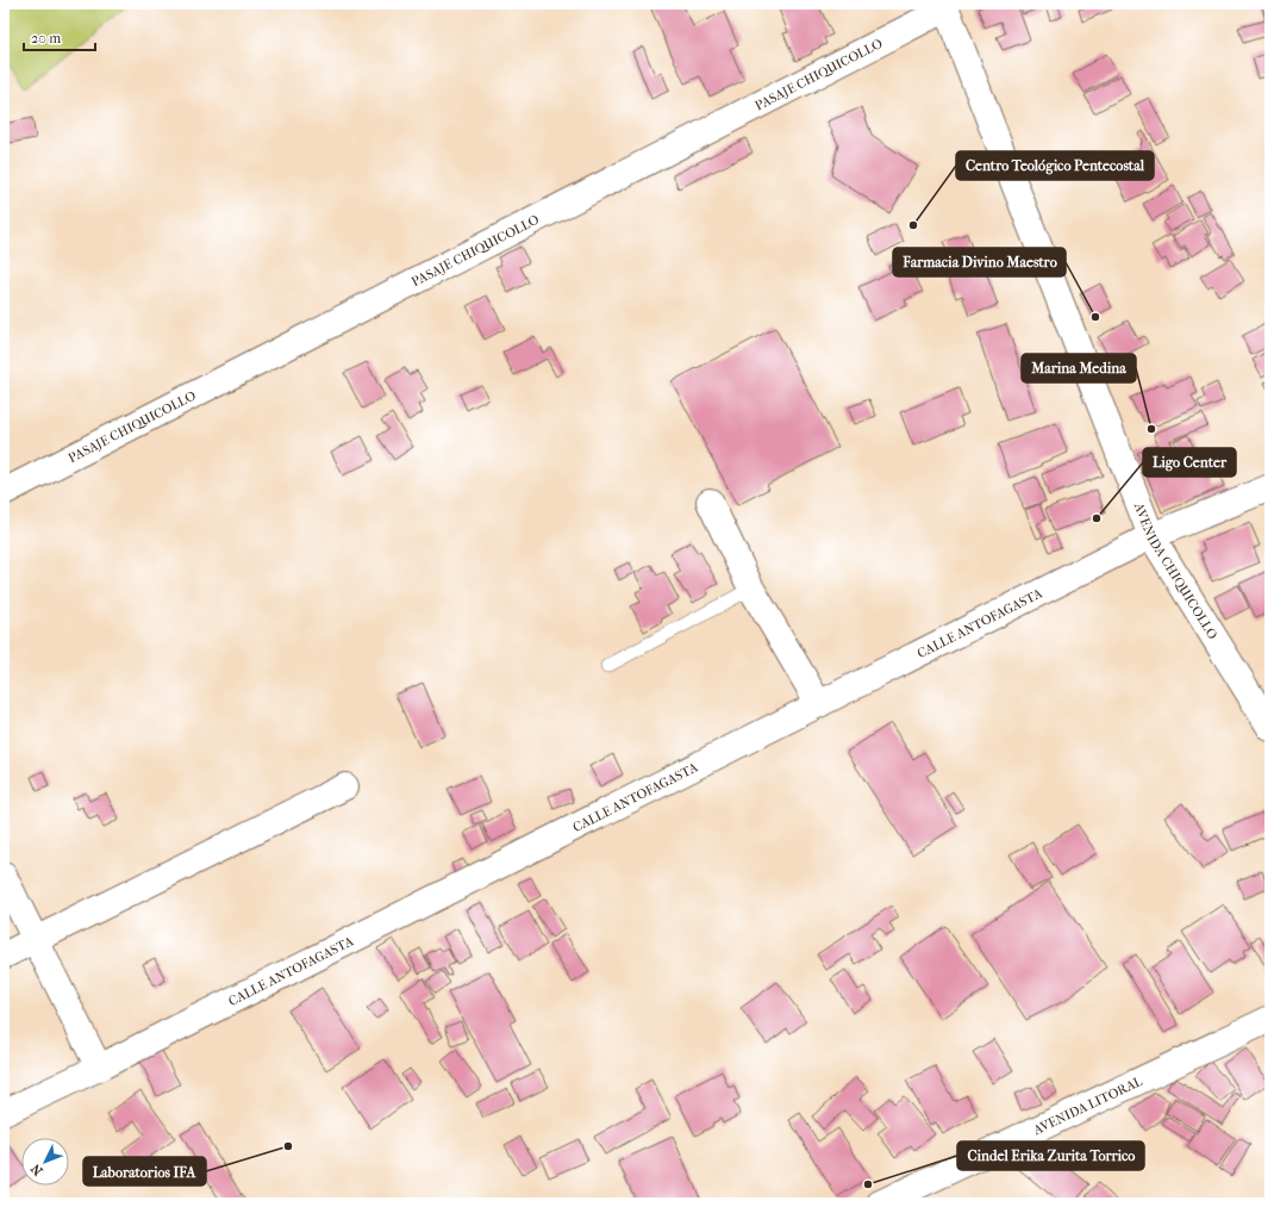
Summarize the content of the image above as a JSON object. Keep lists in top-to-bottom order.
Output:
{
  "streets": {
    "street": [
      "PASAJE CHIQUICOLLO",
      "AVENIDA CHIQUICOLLO",
      "CALLE ANTOFAGASTA",
      "AVENIDA LITORAL"
    ]
  },
  "crossings": [
    ["PASAJE CHIQUICOLLO", "AVENIDA CHIQUICOLLO"],
    ["AVENIDA CHIQUICOLLO", "CALLE ANTOFAGASTA"]
  ],
  "places": [
    "Centro Teológico Pentecostal",
    "Farmacia Divino Maestro",
    "Marina Medina",
    "Ligo Center",
    "Laboratorios IFA",
    "Cindel Erika Zurita Torrico"
  ],
  "scale_bar": "20 m",
  "north": "bottom left"
}
